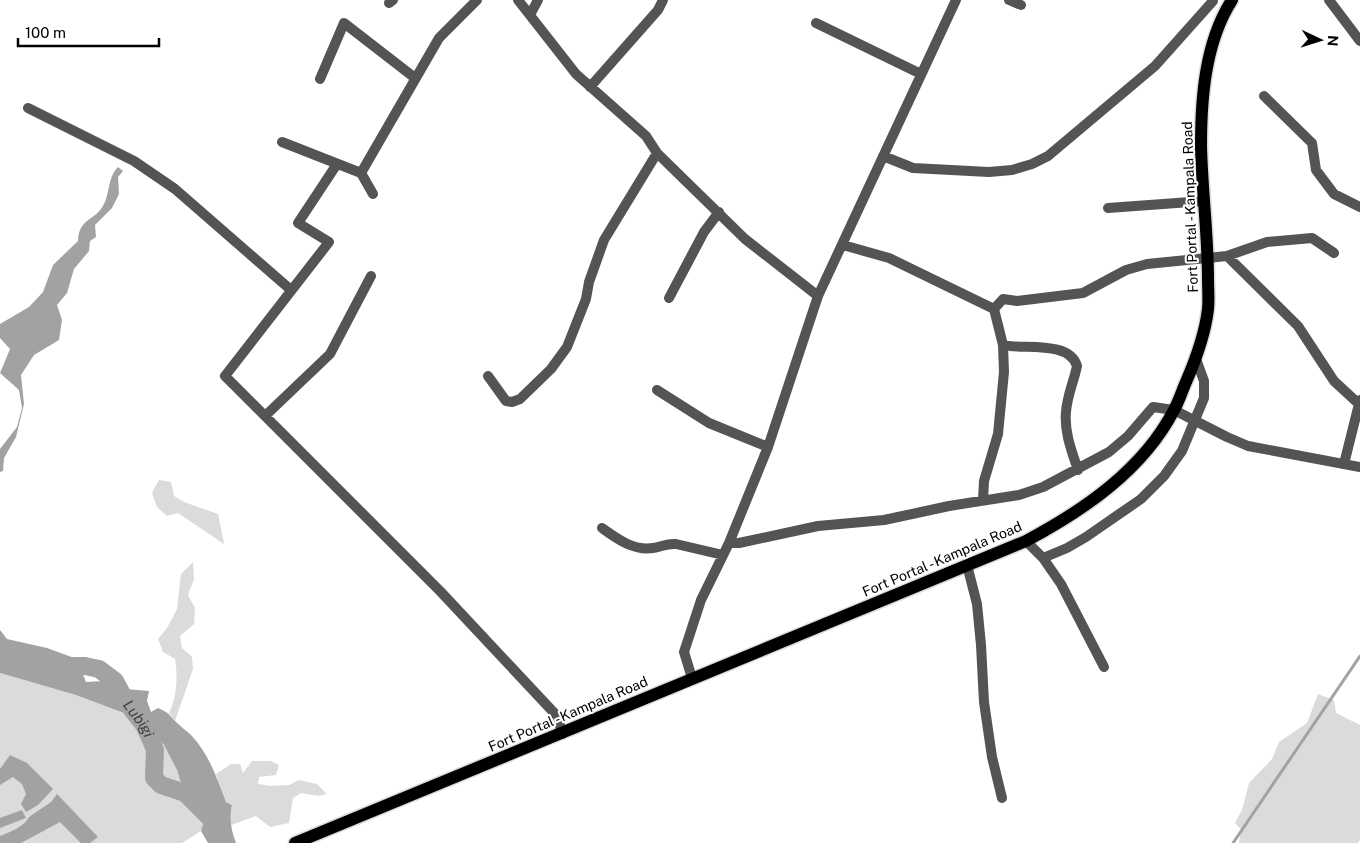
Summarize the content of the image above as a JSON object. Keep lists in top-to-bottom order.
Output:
{
  "streets": {
    "main road": ["Fort Portal - Kampala Road"]
  },
  "water": ["Lubigi"],
  "scale_bar": "100 m",
  "north": "right"
}
